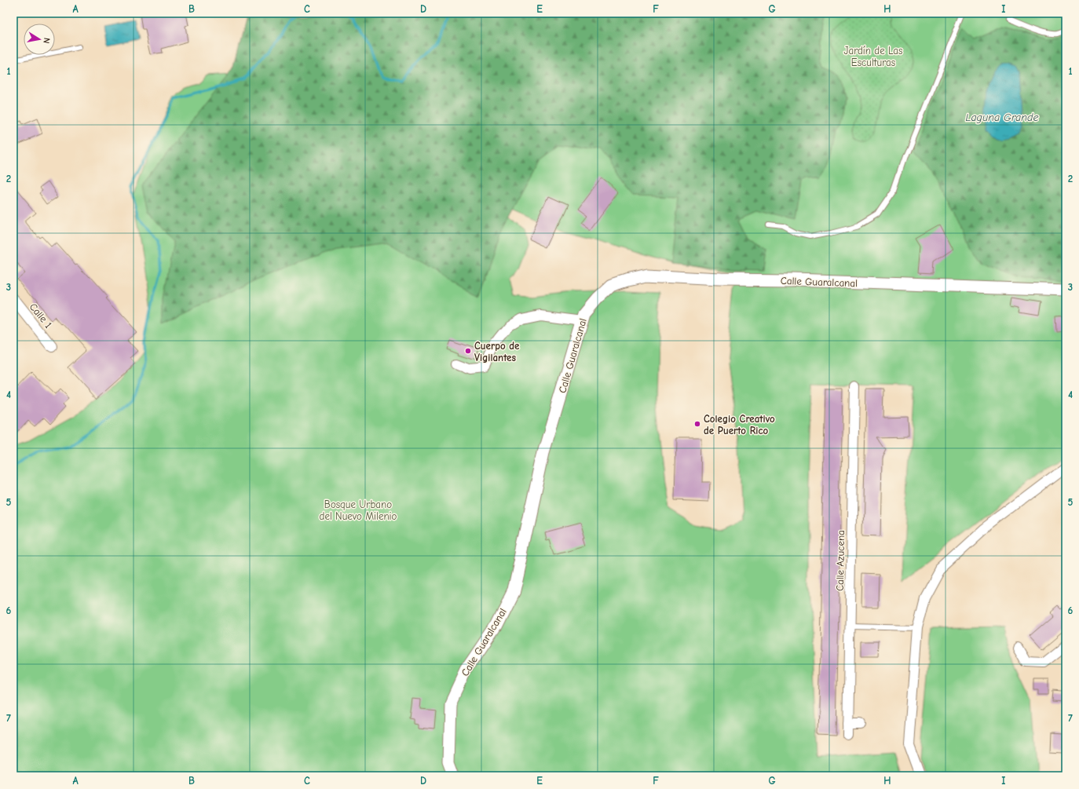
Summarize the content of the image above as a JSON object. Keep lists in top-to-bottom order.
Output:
{
  "streets": {
    "street": ["Calle Guaralcanal", "Calle 1", "Calle Azucena"]
  },
  "water": ["Laguna Grande"],
  "parks": ["Jardín de Las Esculturas", "Bosque Urbano del Nuevo Milenio"],
  "places": ["Cuerpo de Vigilantes", "Colegio Creativo de Puerto Rico"],
  "north": "right",
  "grid": {
    "columns": [
      "A",
      "B",
      "C",
      "D",
      "E",
      "F",
      "G",
      "H",
      "I"
    ],
    "rows": [
      "1",
      "2",
      "3",
      "4",
      "5",
      "6",
      "7"
    ]
  }
}
